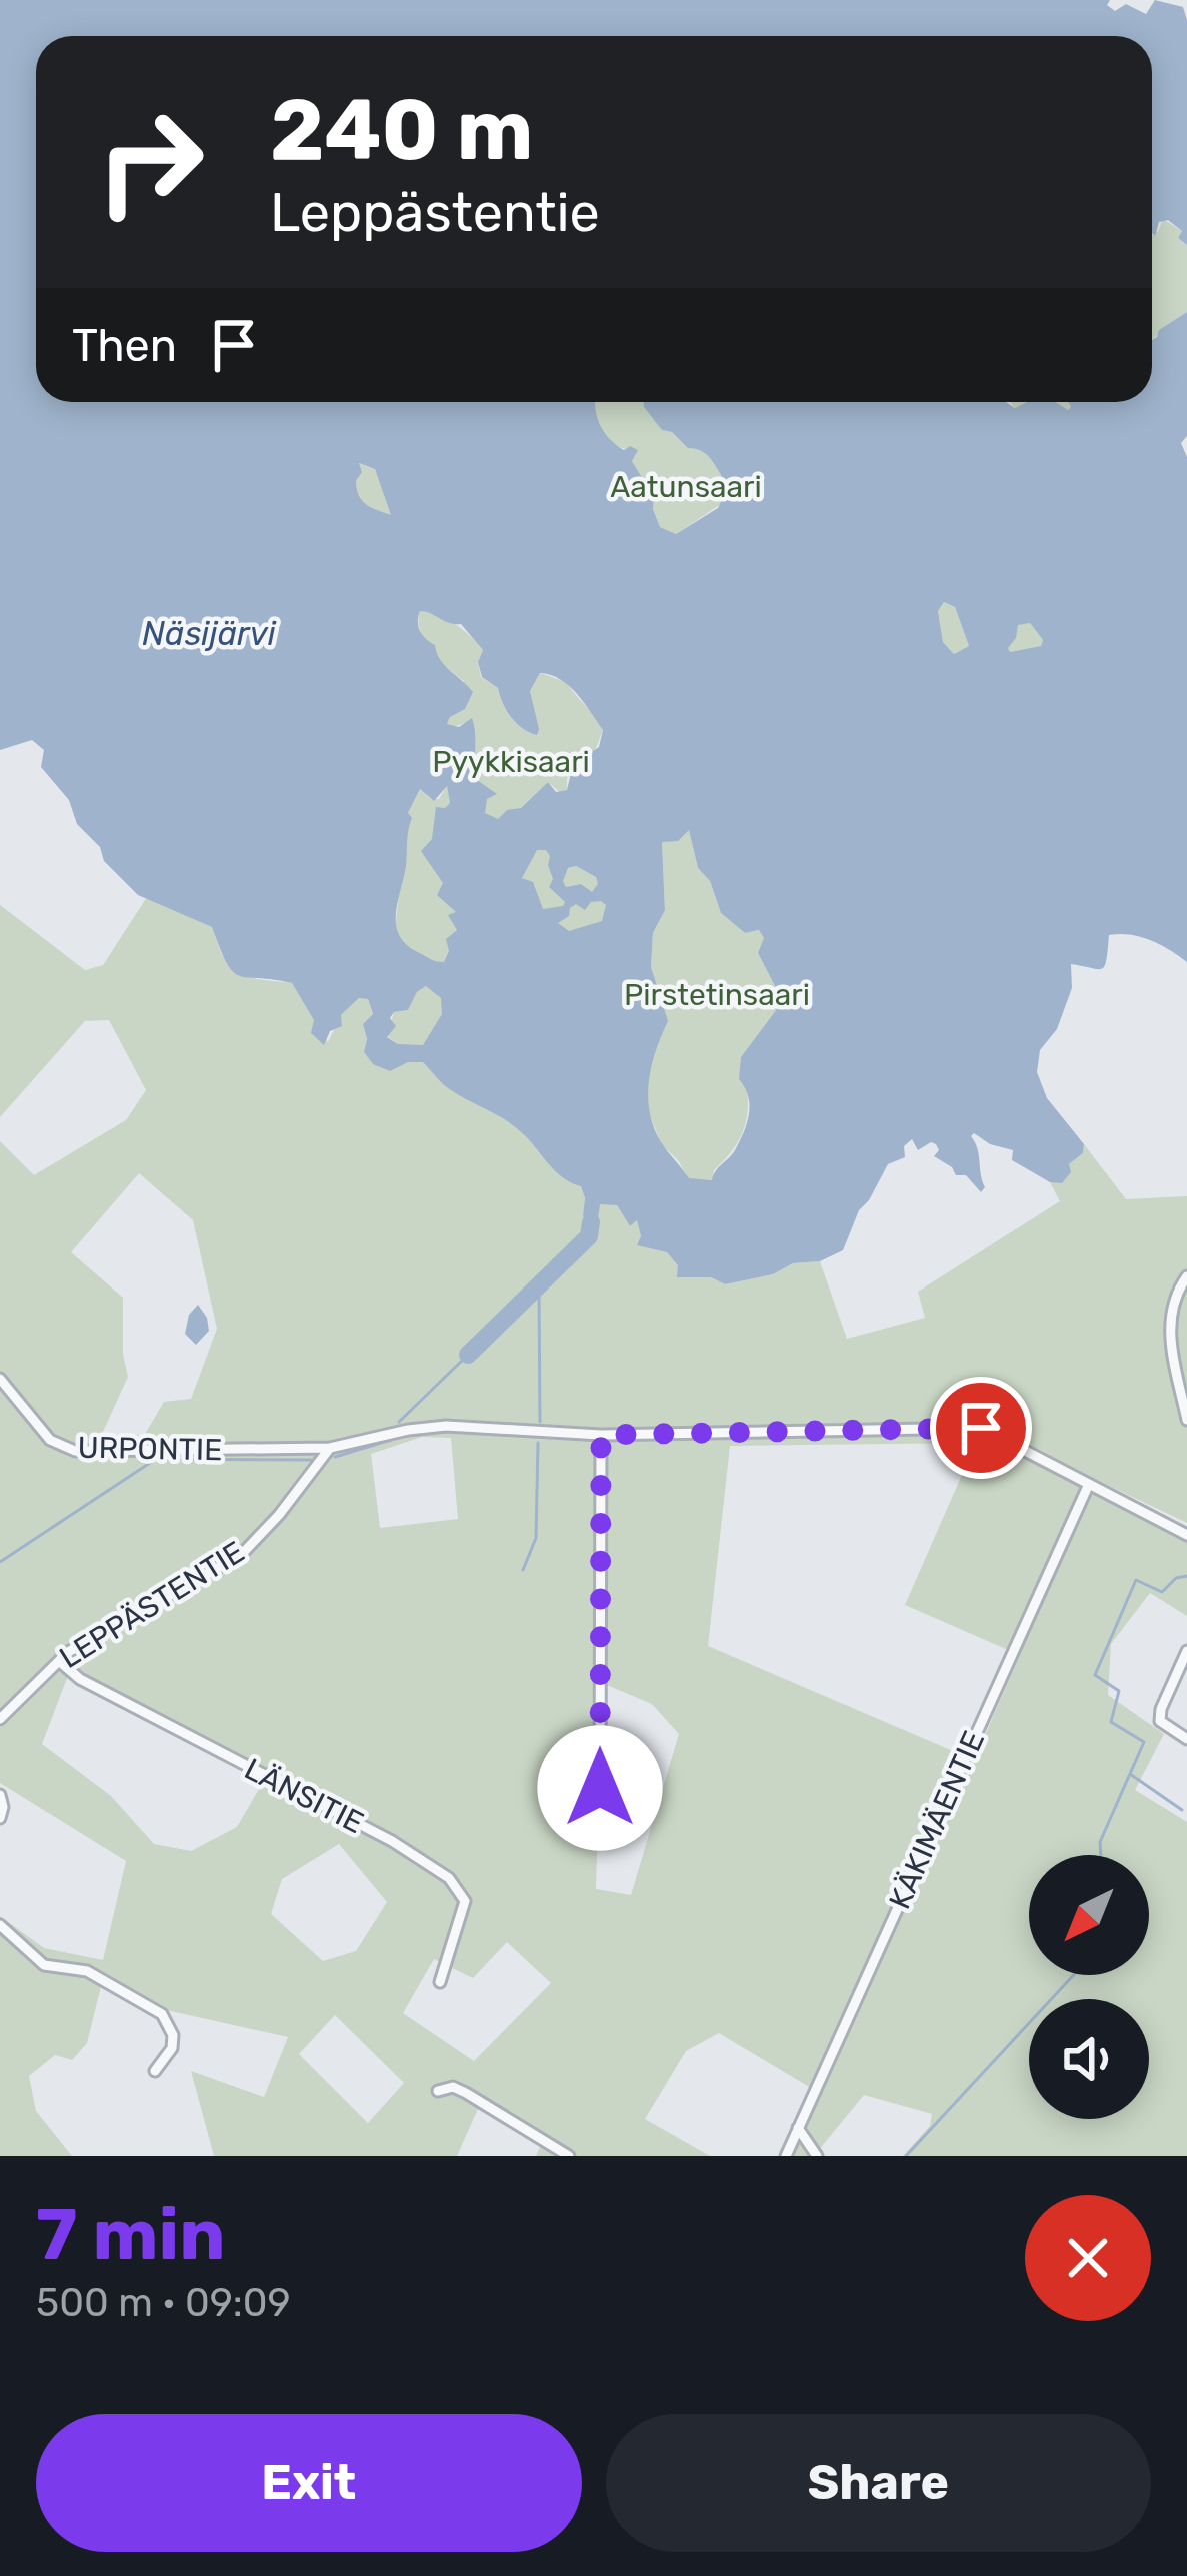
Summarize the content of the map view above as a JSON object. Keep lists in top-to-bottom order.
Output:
{
  "streets": {
    "street": [
      "URPONTIE",
      "LEPPÄSTENTIE",
      "LÄNSITIE",
      "KÄKIMÄENTIE"
    ]
  },
  "crossings": [
    ["URPONTIE", "LEPPÄSTENTIE"],
    ["LEPPÄSTENTIE", "LÄNSITIE"]
  ],
  "water": ["Näsijärvi"],
  "parks": ["Aatunsaari", "Pyykkisaari", "Pirstetinsaari"],
  "north": "bottom left",
  "page": {
    "turn": ["240 m", "Leppästentie"],
    "then": "Then",
    "heading": ["7 min", "500 m · 09:09"],
    "buttons": ["Exit", "Share"]
  }
}
